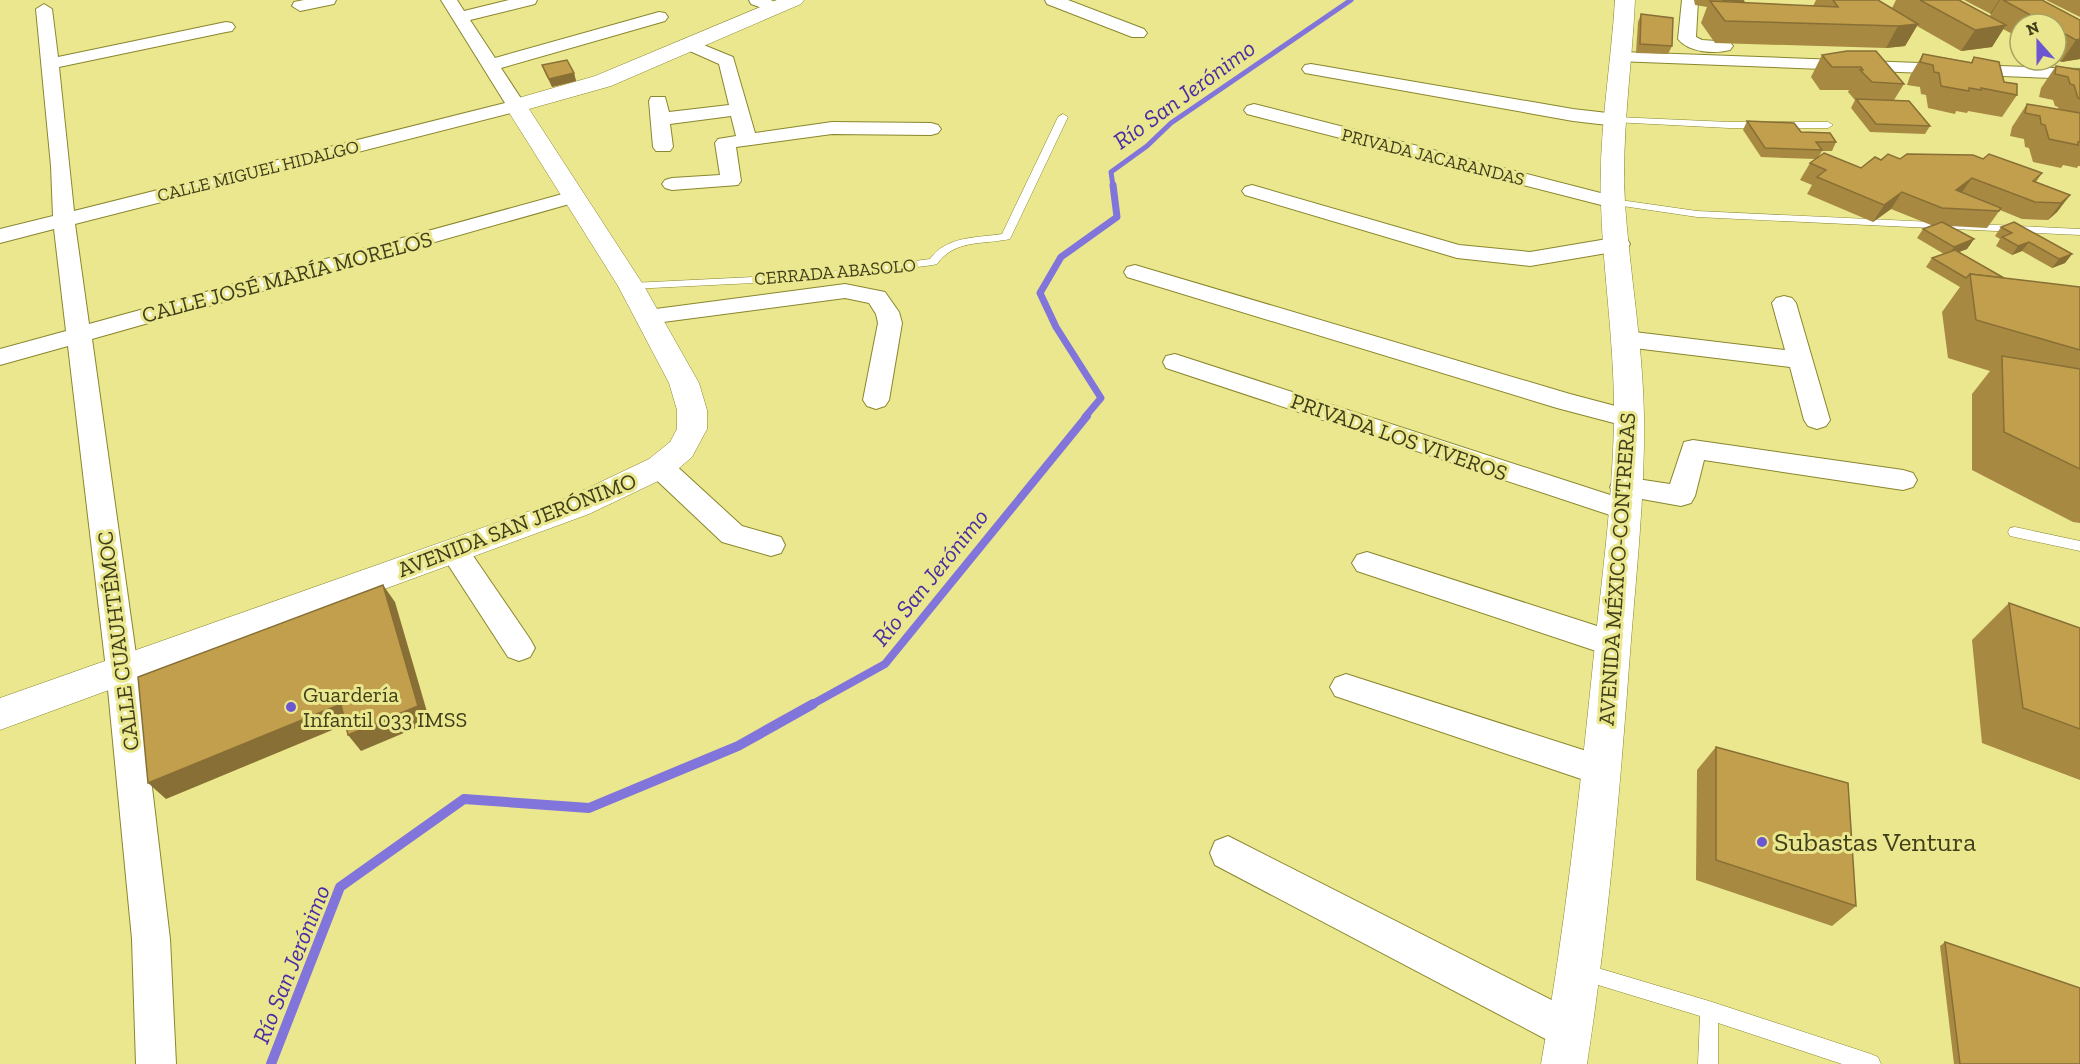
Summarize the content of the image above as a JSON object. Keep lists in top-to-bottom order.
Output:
{
  "streets": {
    "main road": ["AVENIDA SAN JERÓNIMO", "AVENIDA MÉXICO-CONTRERAS"],
    "street": [
      "PRIVADA JACARANDAS",
      "CALLE MIGUEL HIDALGO",
      "CALLE JOSÉ MARÍA MORELOS",
      "PRIVADA LOS VIVEROS",
      "CALLE CUAUHTÉMOC"
    ],
    "lane": ["CERRADA ABASOLO"]
  },
  "crossings": [
    ["PRIVADA JACARANDAS", "AVENIDA MÉXICO-CONTRERAS"],
    ["CALLE MIGUEL HIDALGO", "AVENIDA SAN JERÓNIMO"],
    ["CALLE MIGUEL HIDALGO", "CALLE CUAUHTÉMOC"],
    ["CERRADA ABASOLO", "AVENIDA SAN JERÓNIMO"],
    ["CALLE JOSÉ MARÍA MORELOS", "AVENIDA SAN JERÓNIMO"],
    ["CALLE JOSÉ MARÍA MORELOS", "CALLE CUAUHTÉMOC"],
    ["PRIVADA LOS VIVEROS", "AVENIDA MÉXICO-CONTRERAS"],
    ["AVENIDA SAN JERÓNIMO", "CALLE CUAUHTÉMOC"]
  ],
  "water": ["Río San Jerónimo"],
  "places": ["Guardería Infantil 033 IMSS", "Subastas Ventura"],
  "north": "top"
}
